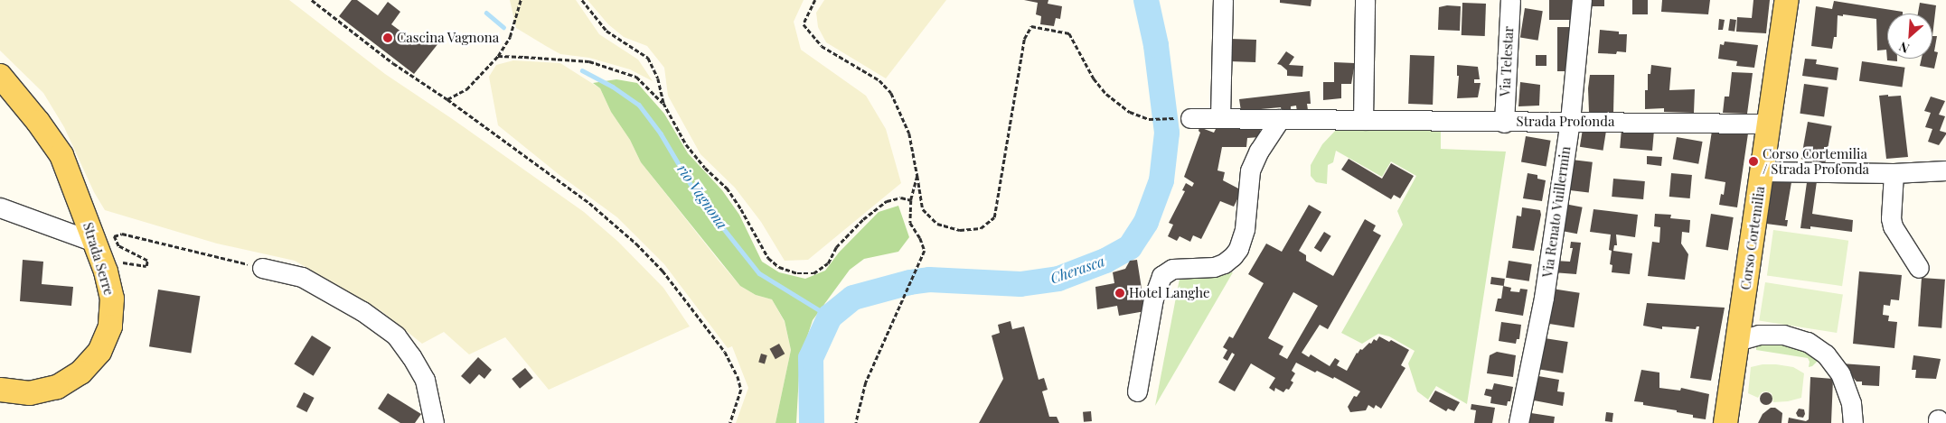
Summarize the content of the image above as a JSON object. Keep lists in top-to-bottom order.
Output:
{
  "streets": {
    "main road": ["Corso Cortemilia", "Strada Serre"],
    "street": ["Via Telestar", "Strada Profonda", "Via Renato Vuillermin"]
  },
  "crossings": [
    ["Via Telestar", "Strada Profonda"],
    ["Strada Profonda", "Via Renato Vuillermin"],
    ["Strada Profonda", "Corso Cortemilia"]
  ],
  "water": ["rio Vagnona", "Cherasca"],
  "places": ["Cascina Vagnona", "Corso Cortemilia / Strada Profonda", "Hotel Langhe"],
  "north": "bottom left"
}
